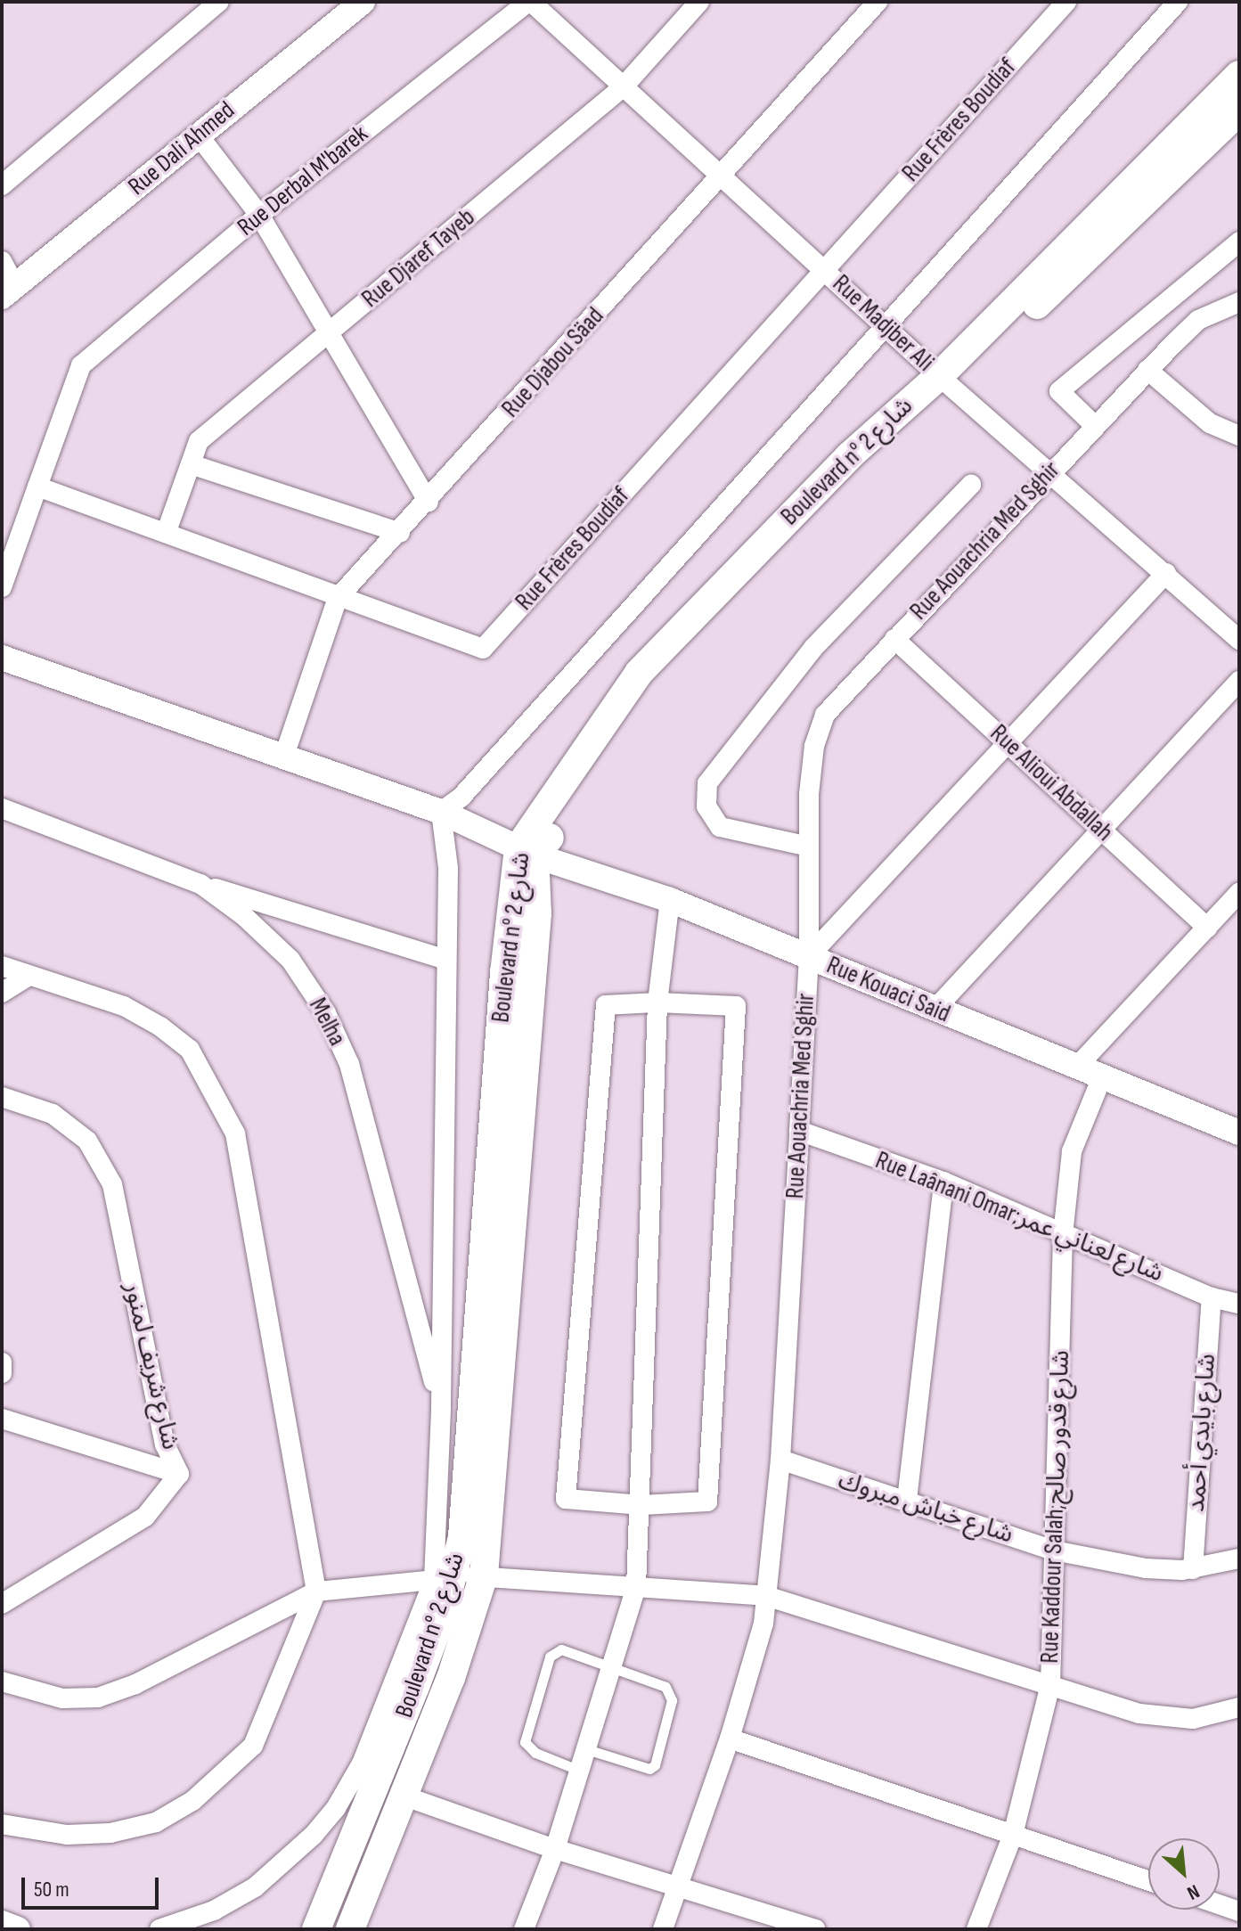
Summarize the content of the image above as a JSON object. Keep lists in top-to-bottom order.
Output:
{
  "streets": {
    "main road": ["Boulevard n° شارع 2"],
    "street": [
      "Rue Frères Boudiaf",
      "Rue Dali Ahmed",
      "Rue Derbal M'barek",
      "Rue Djaref Tayeb",
      "Rue Madjber Ali",
      "Rue Djabou Säad",
      "Rue Aouachria Med Sghir",
      "Rue Alioui Abdallah",
      "Rue Kouaci Said",
      "Melha",
      "Rue Laânani Omar;شارع لعناني عمر",
      "شارع شريف لمنور",
      "شارع بايدي أحمد",
      "Rue Kaddour Salah;شارع قدور صالح",
      "شارع خباش مبروك"
    ]
  },
  "crossings": [
    ["Rue Frères Boudiaf", "Rue Derbal M'barek"],
    ["Rue Frères Boudiaf", "Rue Djaref Tayeb"],
    ["Rue Frères Boudiaf", "Rue Madjber Ali"],
    ["Rue Frères Boudiaf", "Rue Djabou Säad"],
    ["Rue Derbal M'barek", "Rue Madjber Ali"],
    ["Rue Djaref Tayeb", "Rue Madjber Ali"],
    ["Rue Madjber Ali", "Rue Djabou Säad"],
    ["Rue Madjber Ali", "Boulevard n° شارع 2"],
    ["Rue Madjber Ali", "Rue Aouachria Med Sghir"],
    ["Rue Djabou Säad", "Rue Kouaci Said"],
    ["Boulevard n° شارع 2", "Rue Kouaci Said"],
    ["Rue Aouachria Med Sghir", "Rue Alioui Abdallah"],
    ["Rue Aouachria Med Sghir", "Rue Kouaci Said"],
    ["Rue Aouachria Med Sghir", "Rue Laânani Omar;شارع لعناني عمر"],
    ["Rue Aouachria Med Sghir", "شارع خباش مبروك"],
    ["Rue Kouaci Said", "Rue Kaddour Salah;شارع قدور صالح"],
    ["Rue Laânani Omar;شارع لعناني عمر", "شارع بايدي أحمد"],
    ["Rue Laânani Omar;شارع لعناني عمر", "Rue Kaddour Salah;شارع قدور صالح"],
    ["شارع بايدي أحمد", "شارع خباش مبروك"],
    ["Rue Kaddour Salah;شارع قدور صالح", "شارع خباش مبروك"]
  ],
  "scale_bar": "50 m",
  "north": "bottom right"
}
